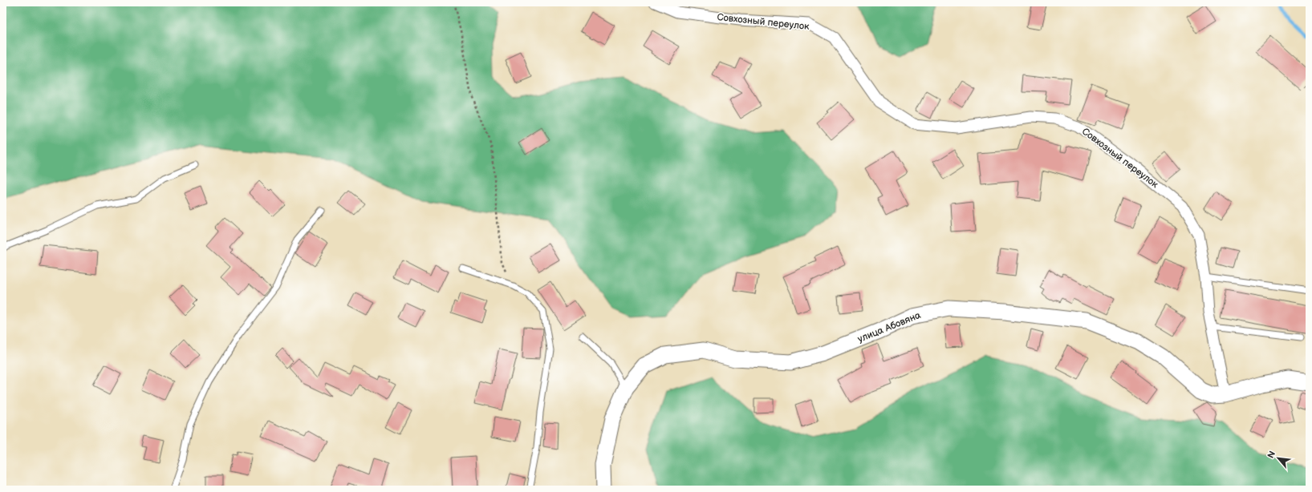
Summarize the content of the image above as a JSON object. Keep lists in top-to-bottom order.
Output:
{
  "streets": {
    "street": ["Совхозный переулок", "улица Абовяна"]
  },
  "crossings": [
    ["Совхозный переулок", "улица Абовяна"]
  ],
  "north": "top left"
}
